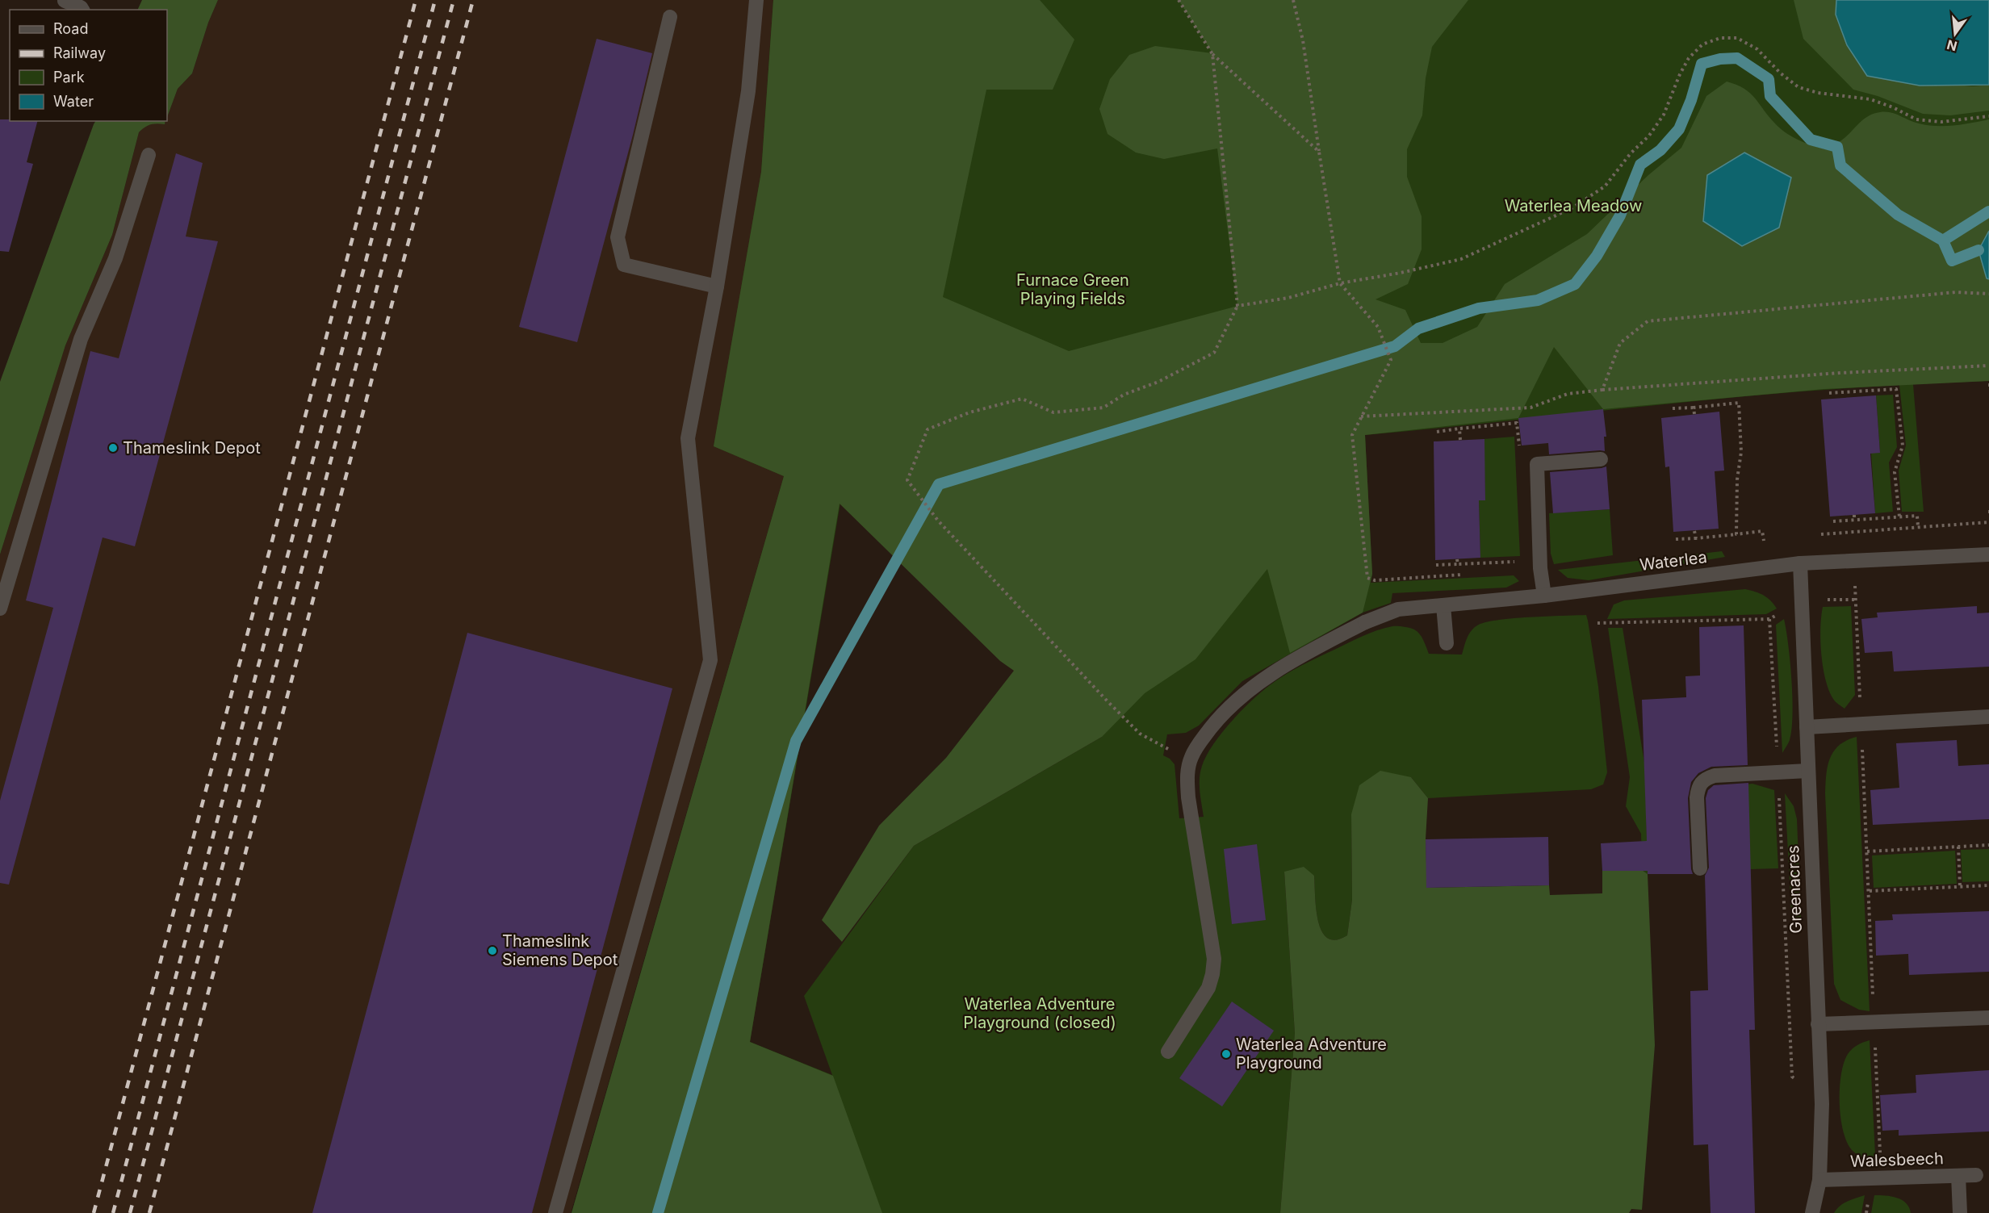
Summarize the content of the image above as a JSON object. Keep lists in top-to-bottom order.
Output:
{
  "streets": {
    "street": ["Waterlea", "Greenacres", "Walesbeech"]
  },
  "crossings": [
    ["Waterlea", "Greenacres"],
    ["Greenacres", "Walesbeech"]
  ],
  "parks": ["Waterlea Meadow", "Furnace Green Playing Fields", "Waterlea Adventure Playground (closed)"],
  "places": ["Thameslink Depot", "Thameslink Siemens Depot", "Waterlea Adventure Playground"],
  "legend": [
    "Road",
    "Railway",
    "Park",
    "Water"
  ],
  "north": "bottom"
}
